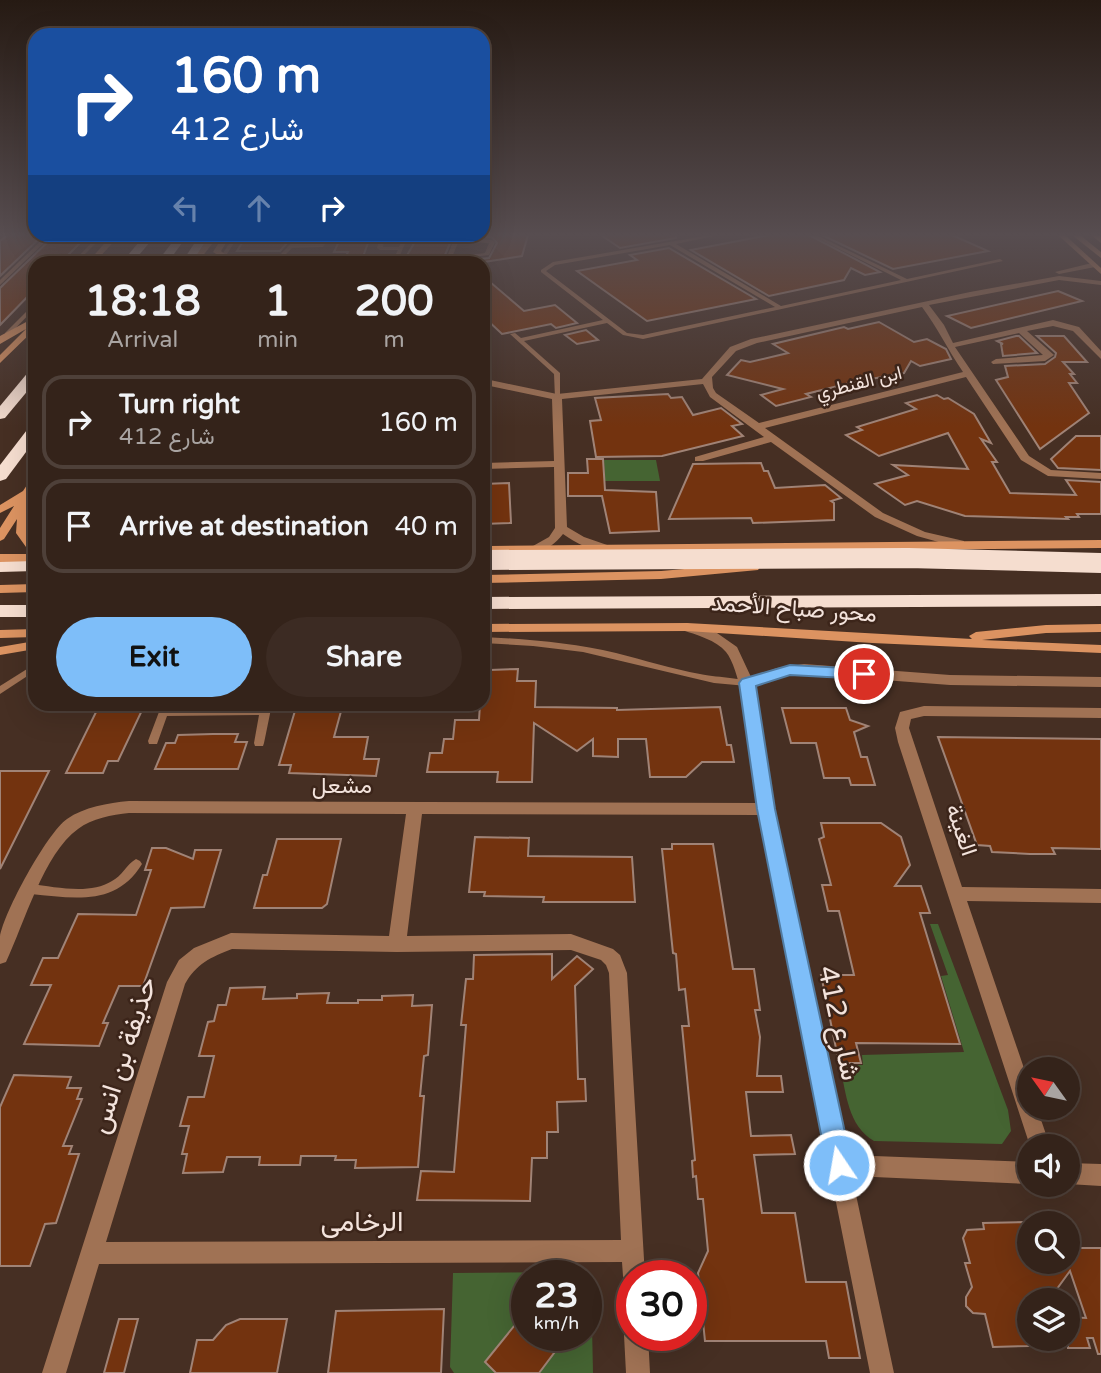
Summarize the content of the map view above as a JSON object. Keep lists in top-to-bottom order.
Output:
{
  "streets": {
    "highway": ["محور صباح الأحمد"],
    "street": [
      "ابن القنطري",
      "مشعل",
      "الغينة",
      "شارع 412",
      "حذيفة بن انس",
      "الرخامى"
    ]
  },
  "crossings": [
    ["محور صباح الأحمد", "شارع 412"],
    ["مشعل", "شارع 412"],
    ["حذيفة بن انس", "الرخامى"]
  ],
  "north": "top left",
  "page": {
    "turn": ["160 m", "شارع 412"],
    "eta": [
      "18:18",
      "Arrival",
      "1",
      "min",
      "200",
      "m"
    ],
    "list": [
      {
        "name": "Turn right",
        "note": "شارع 412",
        "value": "160 m"
      },
      {
        "name": "Arrive at destination",
        "value": "40 m"
      }
    ],
    "buttons": ["Exit", "Share"],
    "speed": "23 km/h",
    "limit": "30"
  }
}
